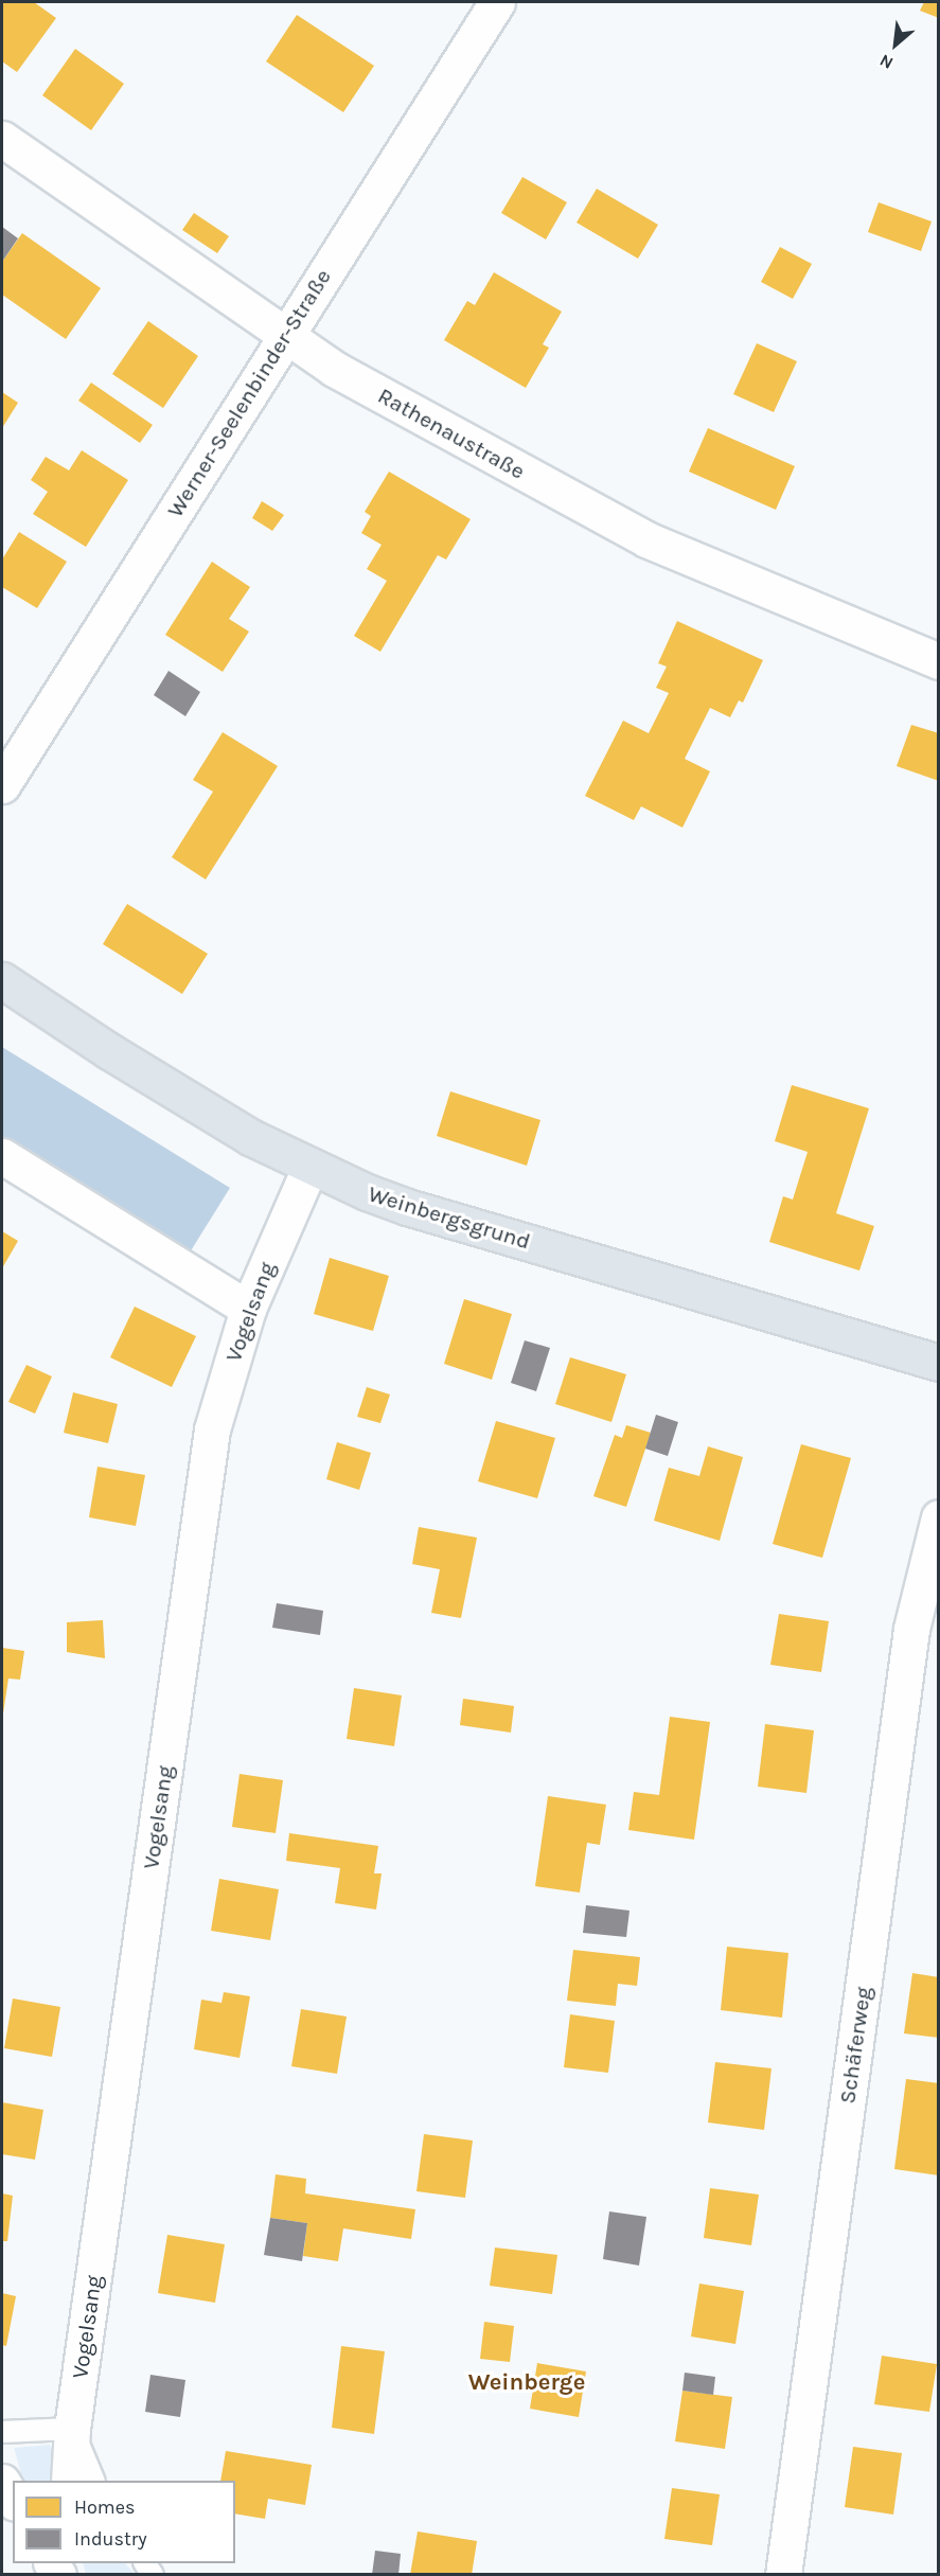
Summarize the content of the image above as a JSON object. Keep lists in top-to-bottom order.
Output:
{
  "streets": {
    "main road": ["Weinbergsgrund"],
    "street": [
      "Werner-Seelenbinder-Straße",
      "Rathenaustraße",
      "Vogelsang",
      "Schäferweg"
    ]
  },
  "crossings": [
    ["Werner-Seelenbinder-Straße", "Rathenaustraße"],
    ["Weinbergsgrund", "Vogelsang"]
  ],
  "districts": ["Weinberge"],
  "legend": ["Homes", "Industry"],
  "north": "bottom left"
}
